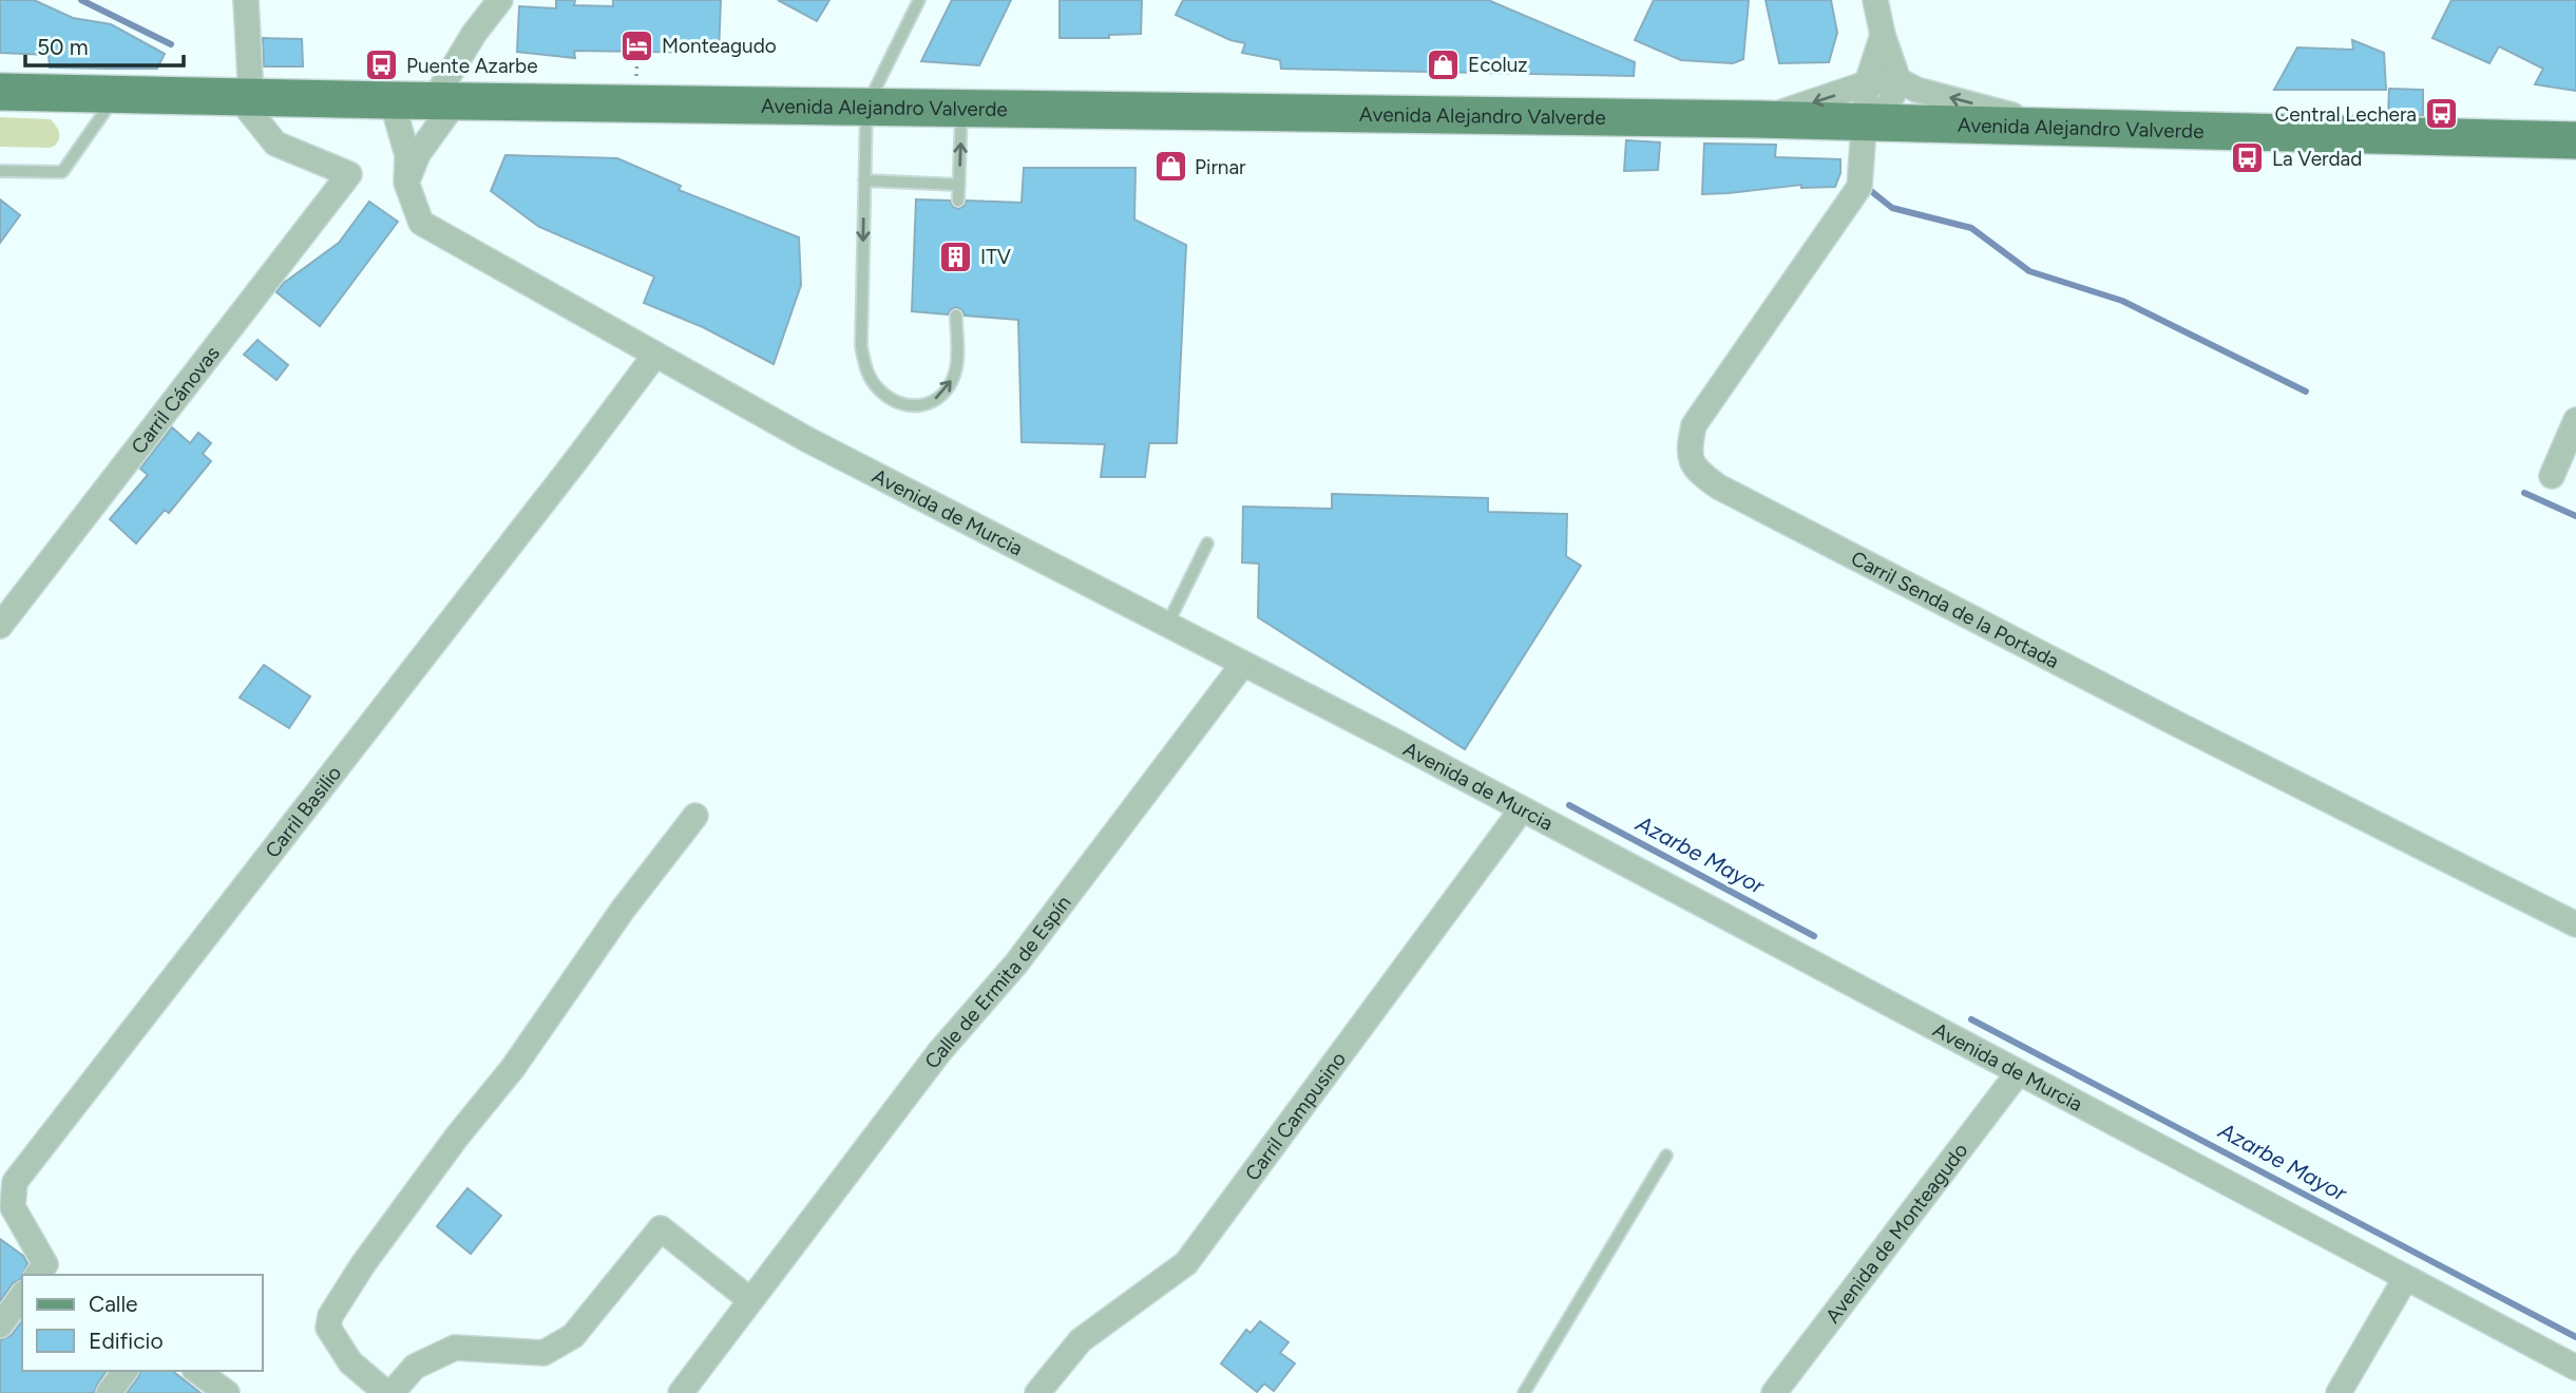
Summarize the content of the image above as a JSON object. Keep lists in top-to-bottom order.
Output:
{
  "streets": {
    "main road": ["Avenida Alejandro Valverde"],
    "street": [
      "Carril Cánovas",
      "Avenida de Murcia",
      "Carril Senda de la Portada",
      "Carril Basilio",
      "Calle de Ermita de Espín",
      "Carril Campusino",
      "Avenida de Monteagudo"
    ]
  },
  "crossings": [
    ["Avenida Alejandro Valverde", "Carril Cánovas"],
    ["Avenida Alejandro Valverde", "Avenida de Murcia"],
    ["Avenida Alejandro Valverde", "Carril Senda de la Portada"],
    ["Avenida de Murcia", "Carril Basilio"],
    ["Avenida de Murcia", "Calle de Ermita de Espín"],
    ["Avenida de Murcia", "Carril Campusino"],
    ["Avenida de Murcia", "Avenida de Monteagudo"]
  ],
  "water": ["Azarbe Mayor"],
  "places": {
    "hotel": ["Monteagudo"],
    "shop": ["Ecoluz", "Pirnar"],
    "bus stop": ["Puente Azarbe", "Central Lechera", "La Verdad"],
    "building": ["ITV"]
  },
  "legend": ["Calle", "Edificio"],
  "scale_bar": "50 m"
}
